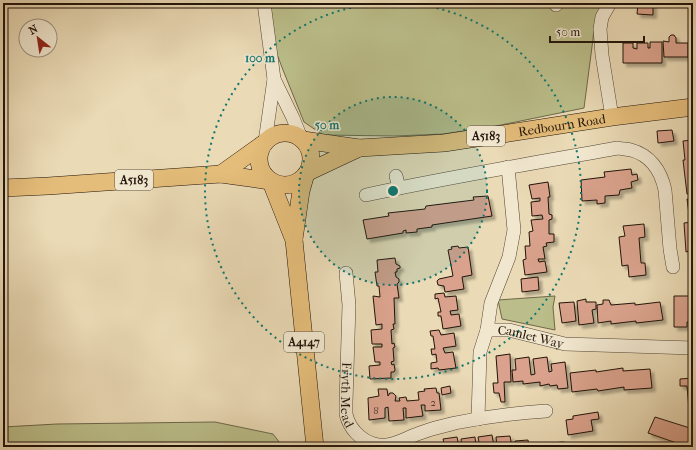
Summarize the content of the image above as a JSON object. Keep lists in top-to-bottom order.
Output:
{
  "streets": {
    "main road": ["Redbourn Road", "A5183", "A4147"],
    "street": ["Camlet Way", "Fryth Mead"]
  },
  "crossings": [
    ["Redbourn Road", "A5183"],
    ["Redbourn Road", "A4147"],
    ["A5183", "A4147"]
  ],
  "house_numbers": ["2", "8"],
  "scale_bar": "50 m",
  "north": "top left",
  "rings": ["100 m", "50 m"]
}
